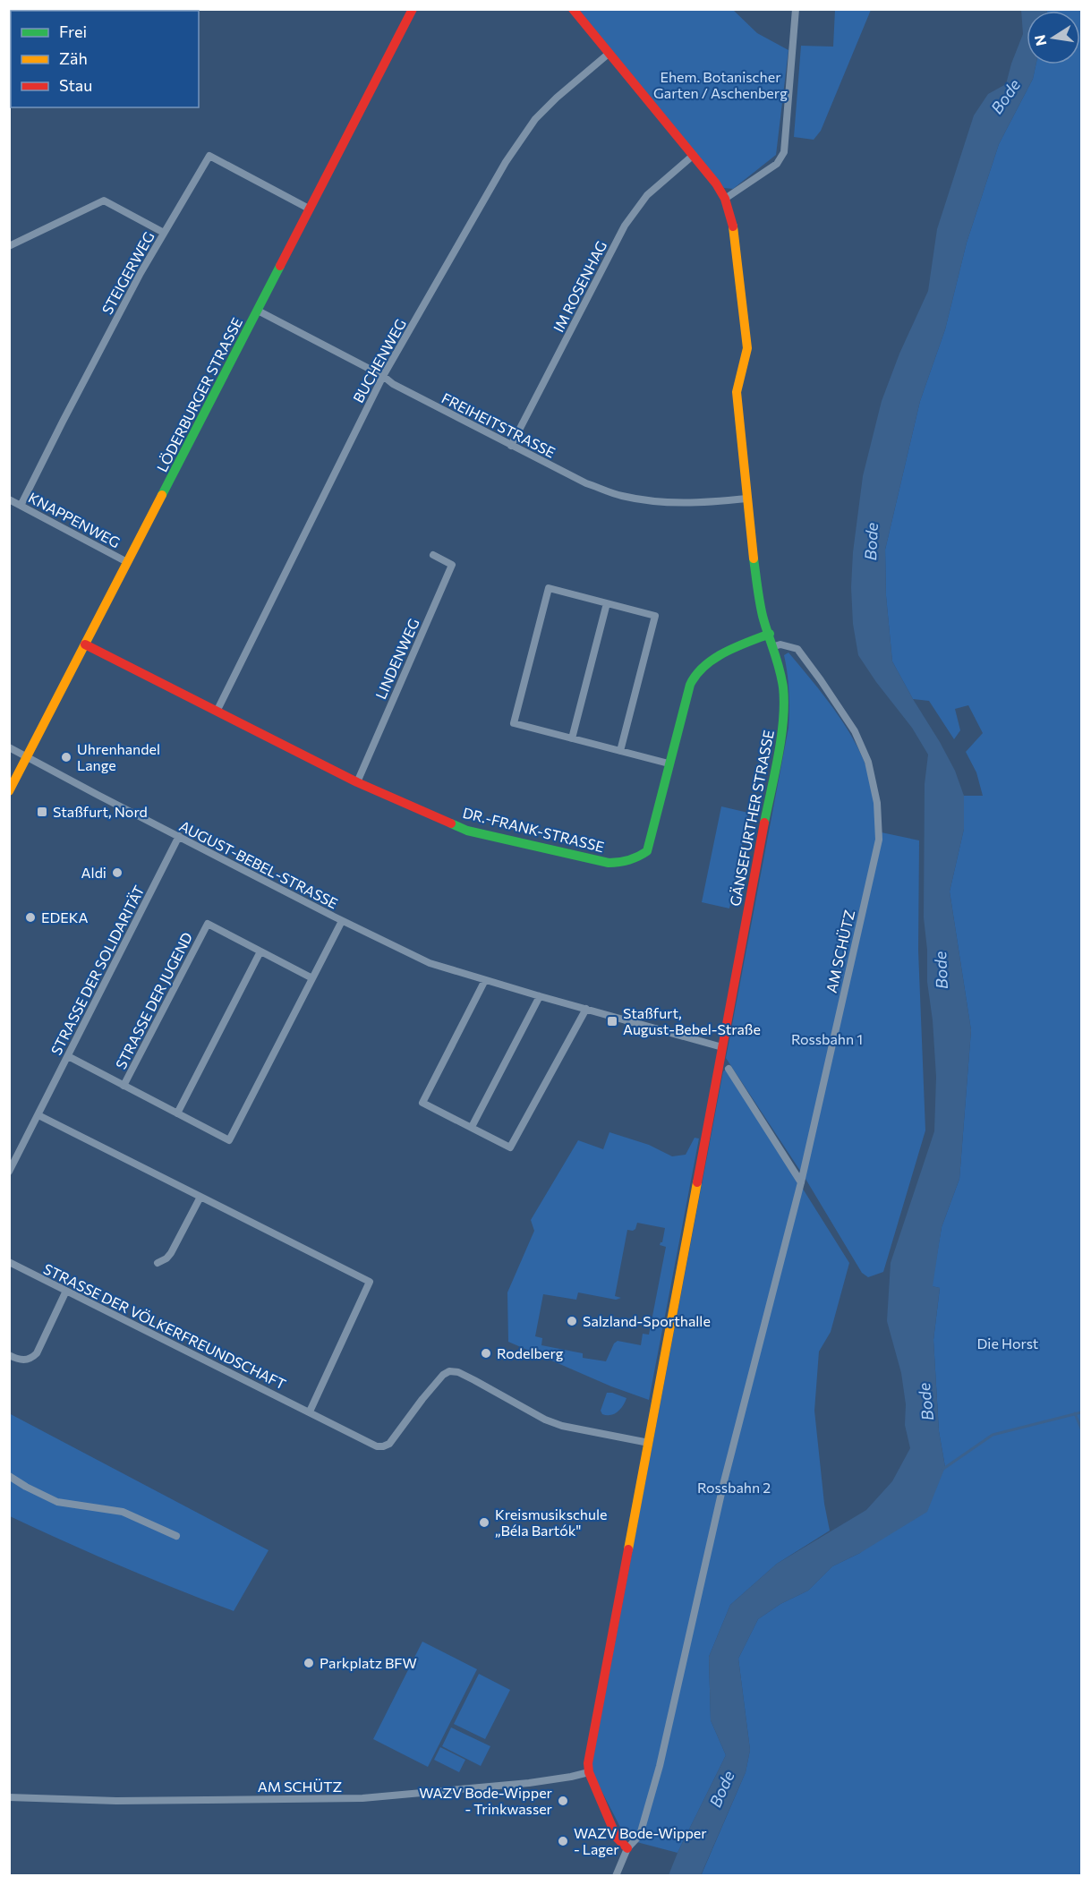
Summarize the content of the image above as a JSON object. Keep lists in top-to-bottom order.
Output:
{
  "streets": {
    "street": [
      "STEIGERWEG",
      "IM ROSENHAG",
      "BUCHENWEG",
      "LÖDERBURGER STRASSE",
      "FREIHEITSTRASSE",
      "KNAPPENWEG",
      "LINDENWEG",
      "GÄNSEFURTHER STRASSE",
      "DR.-FRANK-STRASSE",
      "AUGUST-BEBEL-STRASSE",
      "AM SCHÜTZ",
      "STRASSE DER SOLIDARITÄT",
      "STRASSE DER JUGEND",
      "STRASSE DER VÖLKERFREUNDSCHAFT"
    ]
  },
  "crossings": [
    ["STEIGERWEG", "LÖDERBURGER STRASSE"],
    ["STEIGERWEG", "KNAPPENWEG"],
    ["IM ROSENHAG", "FREIHEITSTRASSE"],
    ["IM ROSENHAG", "GÄNSEFURTHER STRASSE"],
    ["BUCHENWEG", "FREIHEITSTRASSE"],
    ["BUCHENWEG", "GÄNSEFURTHER STRASSE"],
    ["BUCHENWEG", "DR.-FRANK-STRASSE"],
    ["LÖDERBURGER STRASSE", "FREIHEITSTRASSE"],
    ["LÖDERBURGER STRASSE", "KNAPPENWEG"],
    ["LÖDERBURGER STRASSE", "DR.-FRANK-STRASSE"],
    ["LÖDERBURGER STRASSE", "AUGUST-BEBEL-STRASSE"],
    ["FREIHEITSTRASSE", "GÄNSEFURTHER STRASSE"],
    ["LINDENWEG", "DR.-FRANK-STRASSE"],
    ["GÄNSEFURTHER STRASSE", "DR.-FRANK-STRASSE"],
    ["GÄNSEFURTHER STRASSE", "AUGUST-BEBEL-STRASSE"],
    ["GÄNSEFURTHER STRASSE", "AM SCHÜTZ"],
    ["AUGUST-BEBEL-STRASSE", "STRASSE DER SOLIDARITÄT"],
    ["AUGUST-BEBEL-STRASSE", "STRASSE DER JUGEND"],
    ["STRASSE DER SOLIDARITÄT", "STRASSE DER JUGEND"]
  ],
  "water": ["Bode"],
  "parks": [
    "Ehem. Botanischer Garten / Aschenberg",
    "Rossbahn 1",
    "Die Horst",
    "Rossbahn 2"
  ],
  "places": {
    "other": [
      "Uhrenhandel Lange",
      "Aldi",
      "EDEKA",
      "Salzland-Sporthalle",
      "Rodelberg",
      "Kreismusikschule „Béla Bartók\"",
      "Parkplatz BFW",
      "WAZV Bode-Wipper - Trinkwasser",
      "WAZV Bode-Wipper - Lager"
    ],
    "transit": ["Staßfurt, Nord", "Staßfurt, August-Bebel-Straße"]
  },
  "legend": ["Frei", "Zäh", "Stau"],
  "north": "left"
}
